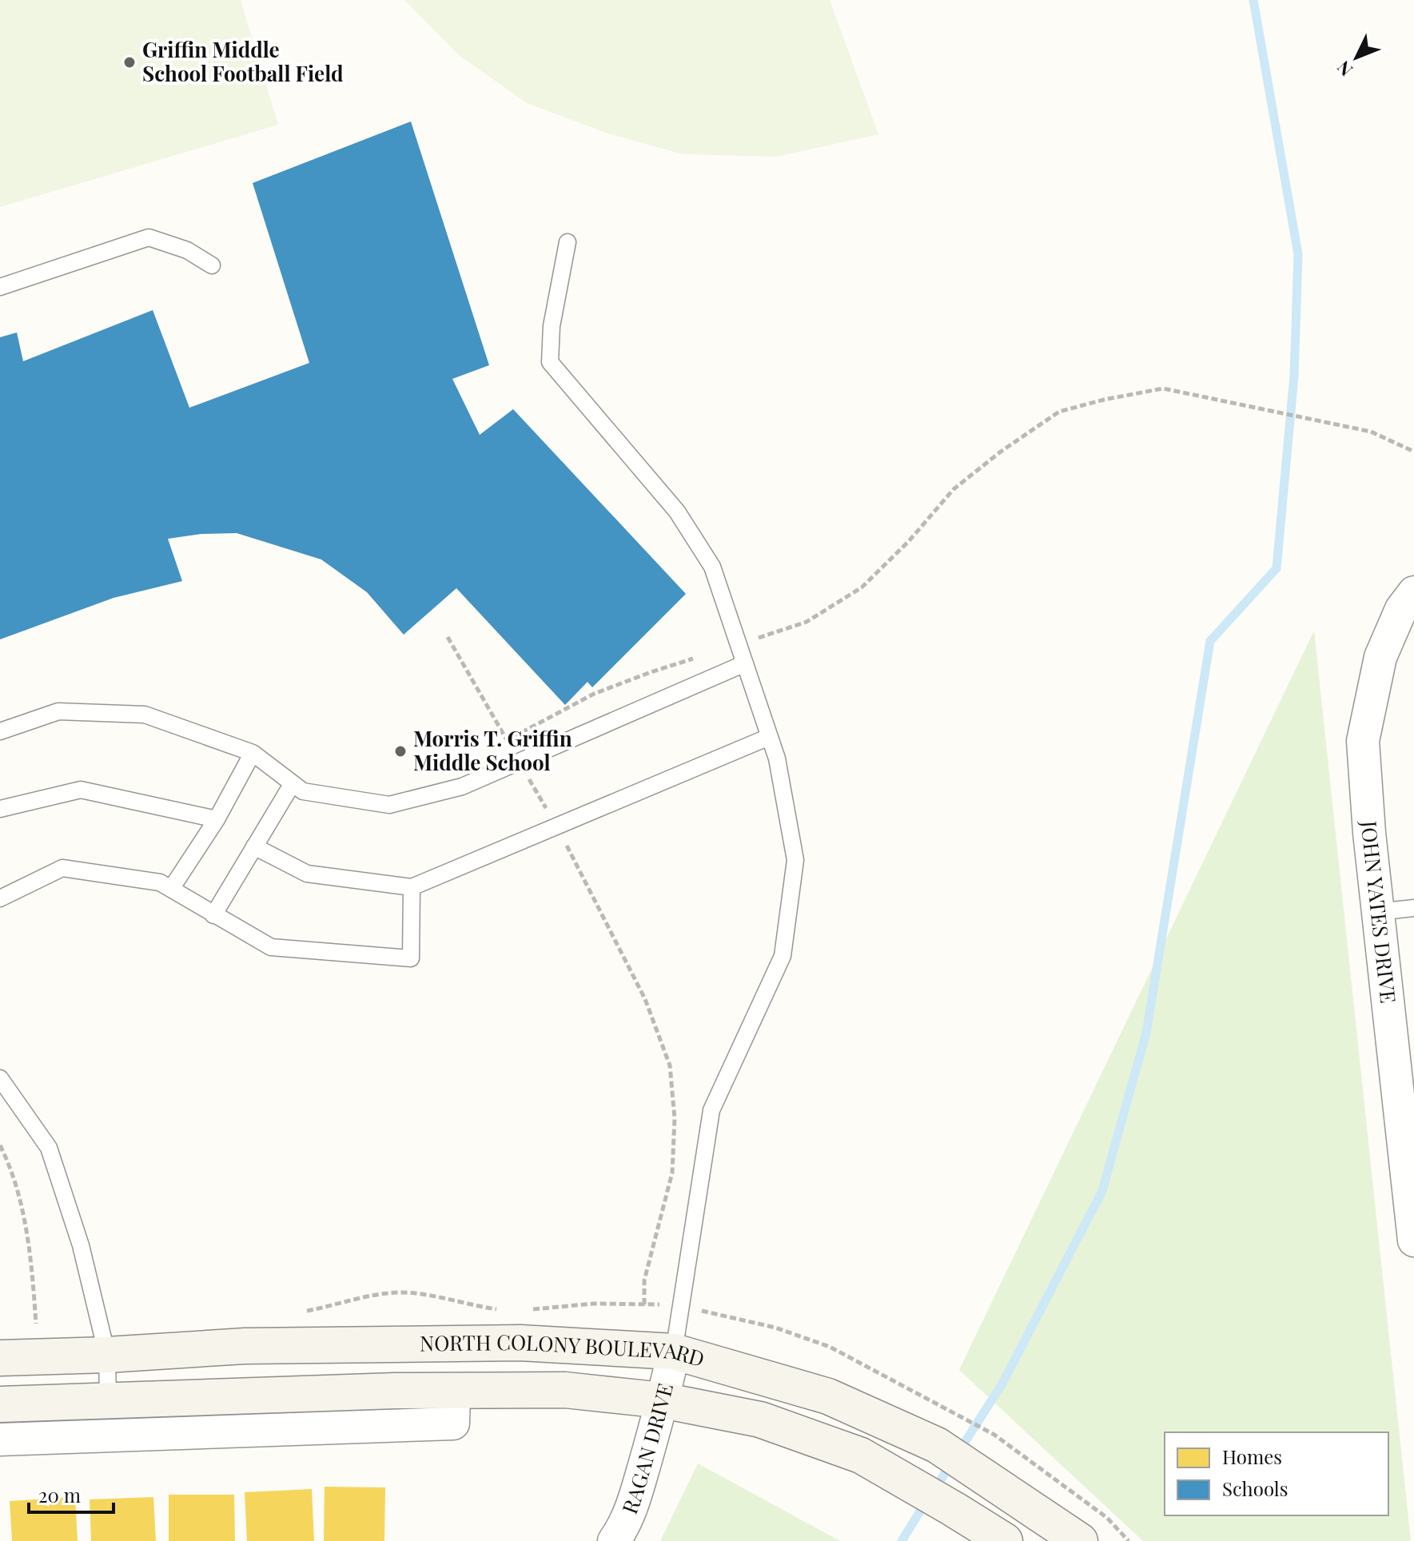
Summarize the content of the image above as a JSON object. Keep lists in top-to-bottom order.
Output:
{
  "streets": {
    "main road": ["NORTH COLONY BOULEVARD"],
    "street": ["JOHN YATES DRIVE", "RAGAN DRIVE"]
  },
  "crossings": [
    ["NORTH COLONY BOULEVARD", "RAGAN DRIVE"]
  ],
  "places": ["Griffin Middle School Football Field", "Morris T. Griffin Middle School"],
  "legend": ["Homes", "Schools"],
  "scale_bar": "20 m",
  "north": "bottom left"
}
